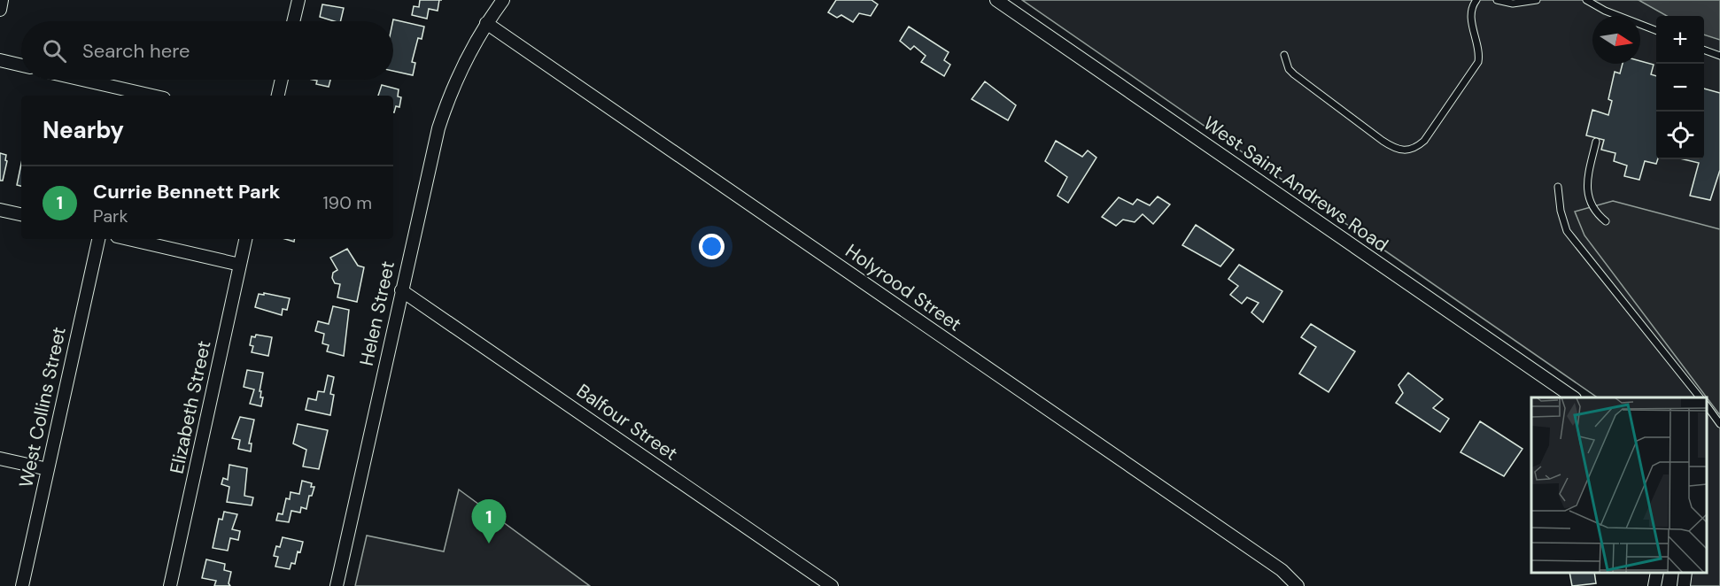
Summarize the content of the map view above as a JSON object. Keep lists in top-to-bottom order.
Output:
{
  "streets": {
    "street": [
      "West Saint Andrews Road",
      "Holyrood Street",
      "Helen Street",
      "West Collins Street",
      "Elizabeth Street",
      "Balfour Street"
    ]
  },
  "crossings": [
    ["Holyrood Street", "Helen Street"],
    ["Helen Street", "Balfour Street"]
  ],
  "north": "right",
  "page": {
    "map_buttons": ["+", "−"],
    "search": "Search here",
    "heading": "Nearby",
    "list": [
      {
        "mark": "1",
        "name": "Currie Bennett Park",
        "note": "Park",
        "value": "190 m"
      }
    ],
    "pins": "1"
  }
}
